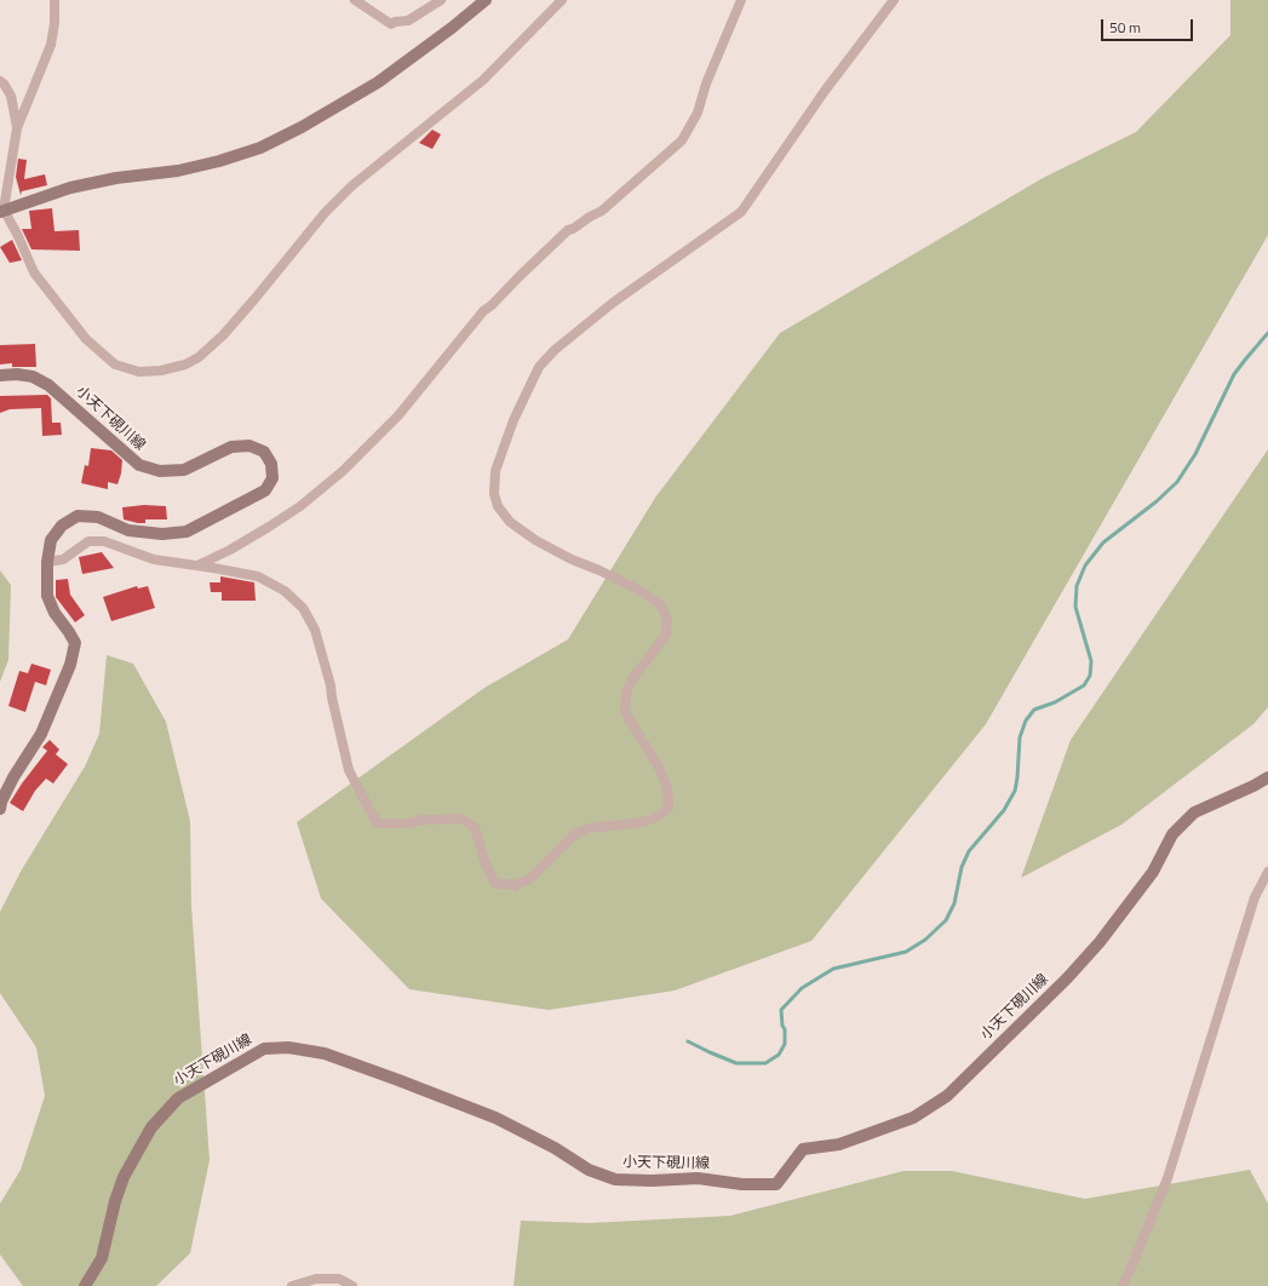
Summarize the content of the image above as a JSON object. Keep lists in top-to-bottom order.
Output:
{
  "streets": {
    "main road": ["小天下硯川線"]
  },
  "scale_bar": "50 m"
}
